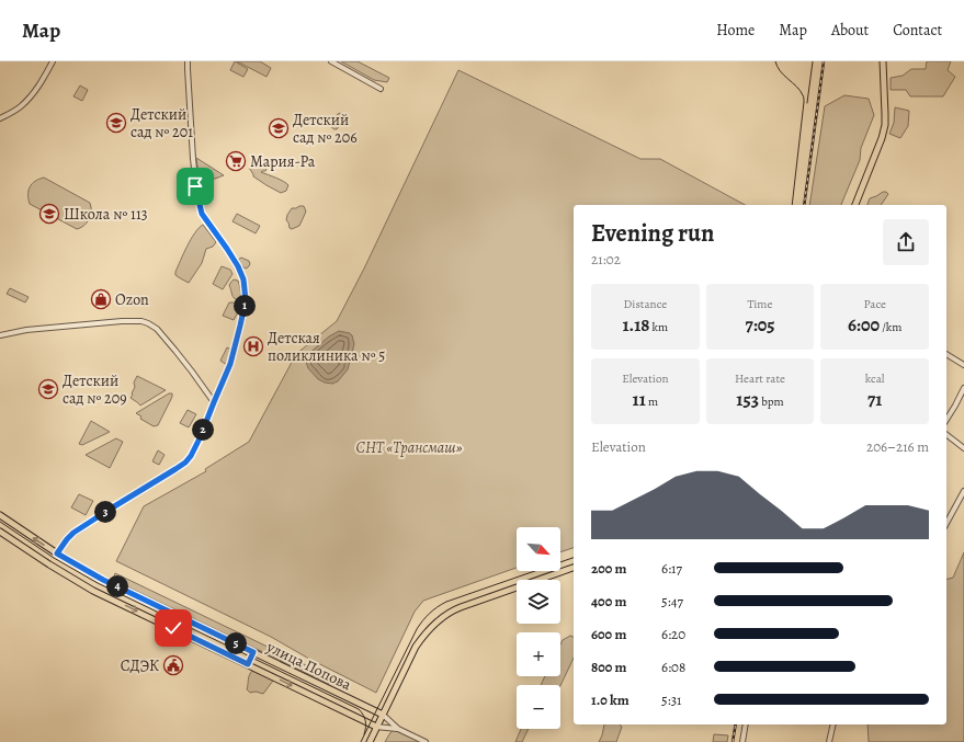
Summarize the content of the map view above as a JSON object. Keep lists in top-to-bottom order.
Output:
{
  "streets": {
    "main road": ["улица Попова"]
  },
  "parks": ["СНТ «Трансмаш»"],
  "places": {
    "school or university": [
      "Детский сад № 201",
      "Детский сад № 206",
      "Школа № 113",
      "Детский сад № 209"
    ],
    "supermarket": ["Мария-Ра"],
    "shop": ["Ozon"],
    "hospital": ["Детская поликлиника № 5"],
    "public building": ["СДЭК"]
  },
  "north": "bottom right",
  "page": {
    "header": "Map",
    "nav": [
      "Home",
      "Map",
      "About",
      "Contact"
    ],
    "heading": ["Evening run", "21:02"],
    "stats": [
      ["Distance", "1.18 km"],
      ["Time", "7:05"],
      ["Pace", "6:00 /km"],
      ["Elevation", "11 m"],
      ["Heart rate", "153 bpm"],
      ["kcal", "71"]
    ],
    "pins": [
      "1",
      "2",
      "3",
      "4",
      "5"
    ],
    "chart": ["Elevation", "206–216 m"],
    "map_buttons": ["+", "−"],
    "list": [
      {
        "name": "200 m",
        "note": "6:17"
      },
      {
        "name": "400 m",
        "note": "5:47"
      },
      {
        "name": "600 m",
        "note": "6:20"
      },
      {
        "name": "800 m",
        "note": "6:08"
      },
      {
        "name": "1.0 km",
        "note": "5:31"
      }
    ]
  }
}
